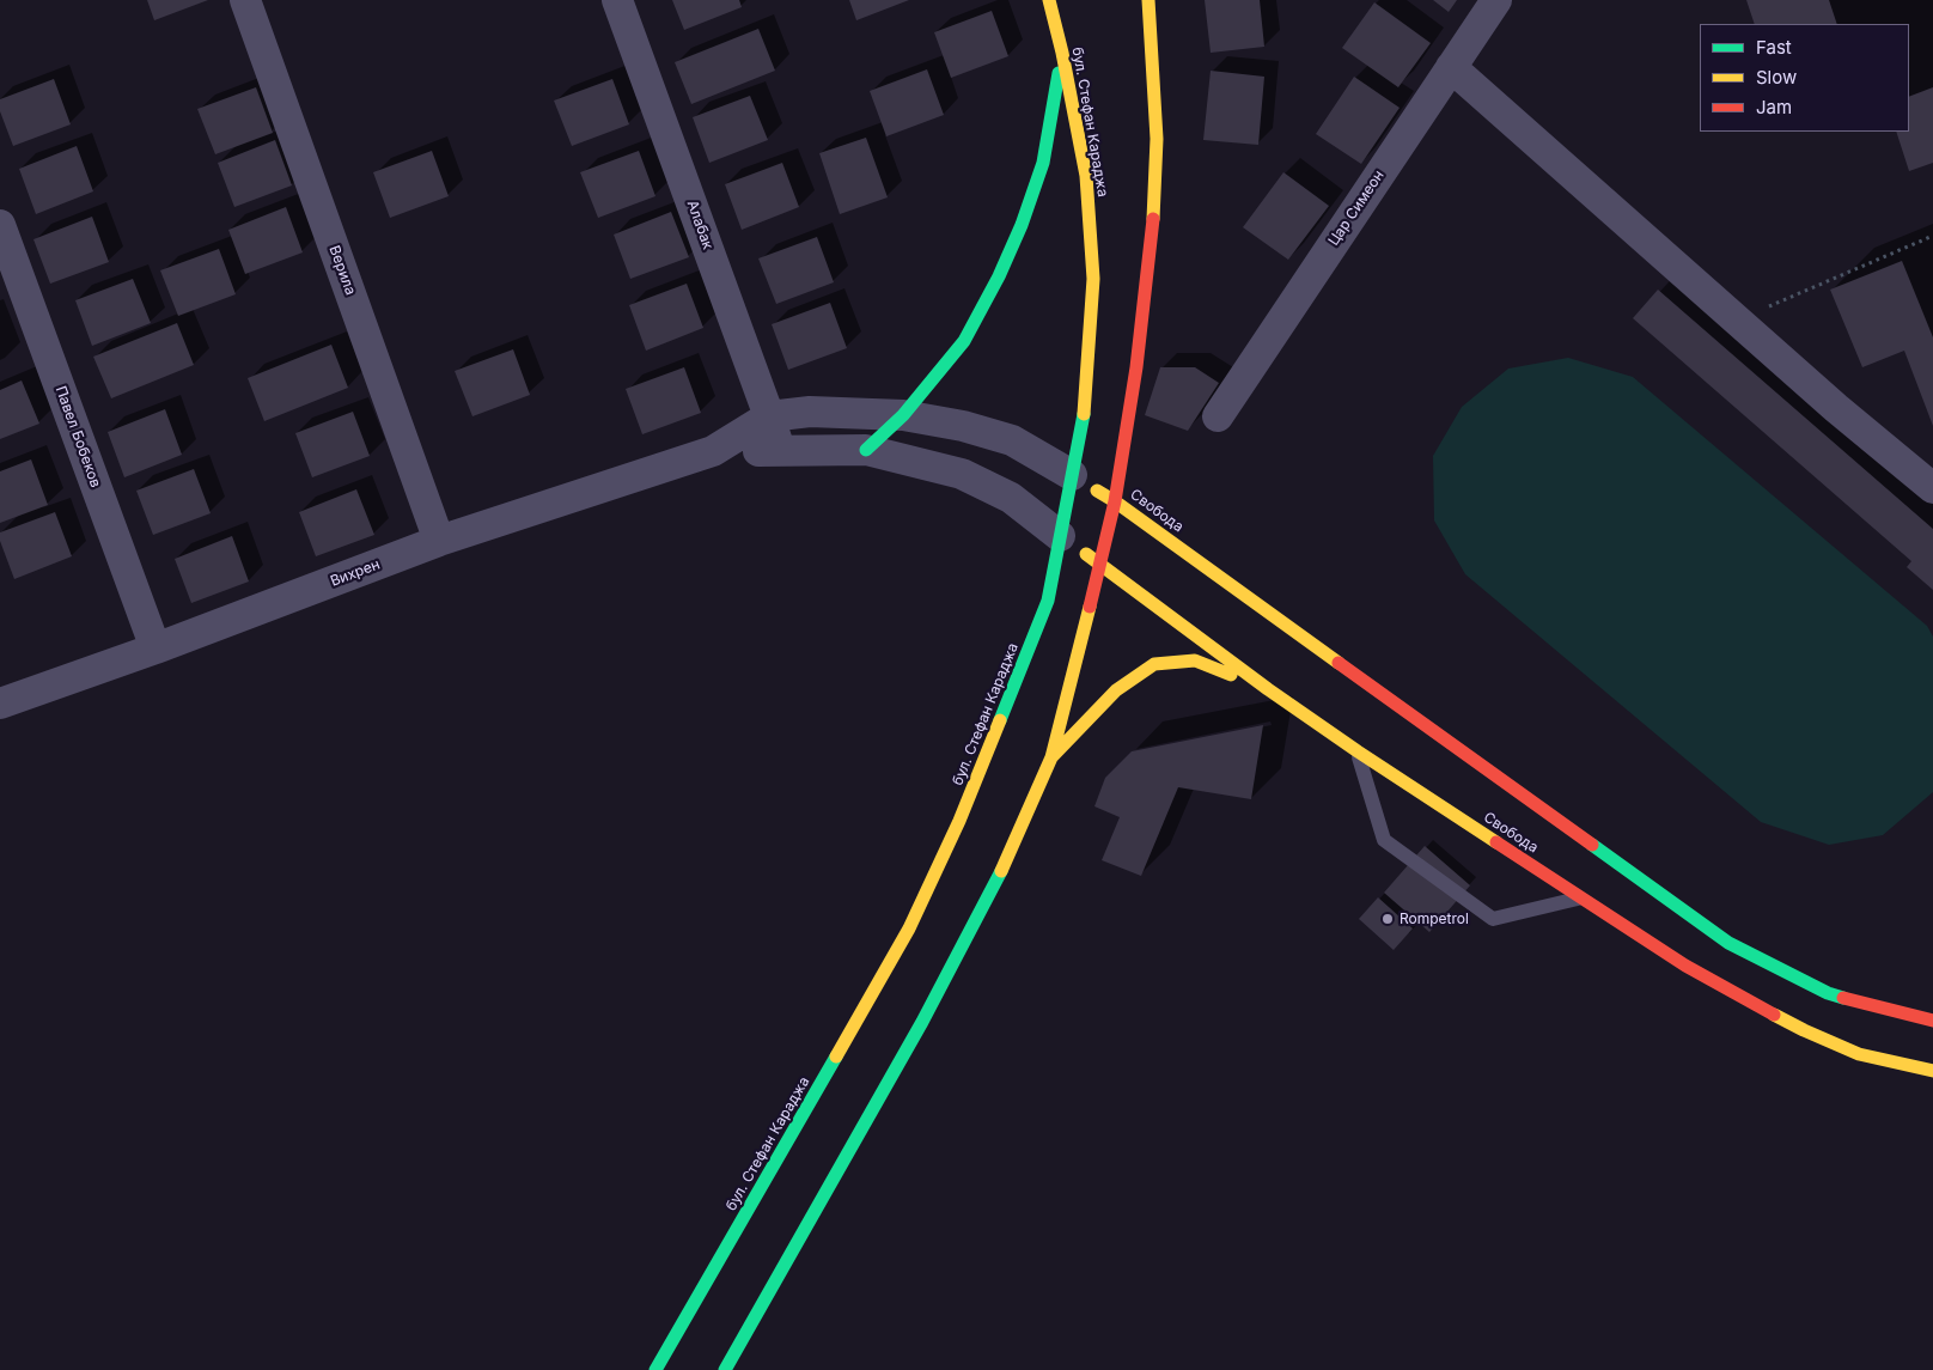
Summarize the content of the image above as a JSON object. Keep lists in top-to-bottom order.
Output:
{
  "streets": {
    "street": [
      "бул. Стефан Караджа",
      "Цар Симеон",
      "Алабак",
      "Верила",
      "Павел Бобеков",
      "Свобода",
      "Вихрен"
    ]
  },
  "crossings": [
    ["бул. Стефан Караджа", "Свобода"],
    ["Верила", "Вихрен"],
    ["Павел Бобеков", "Вихрен"]
  ],
  "places": ["Rompetrol"],
  "legend": ["Fast", "Slow", "Jam"]
}
